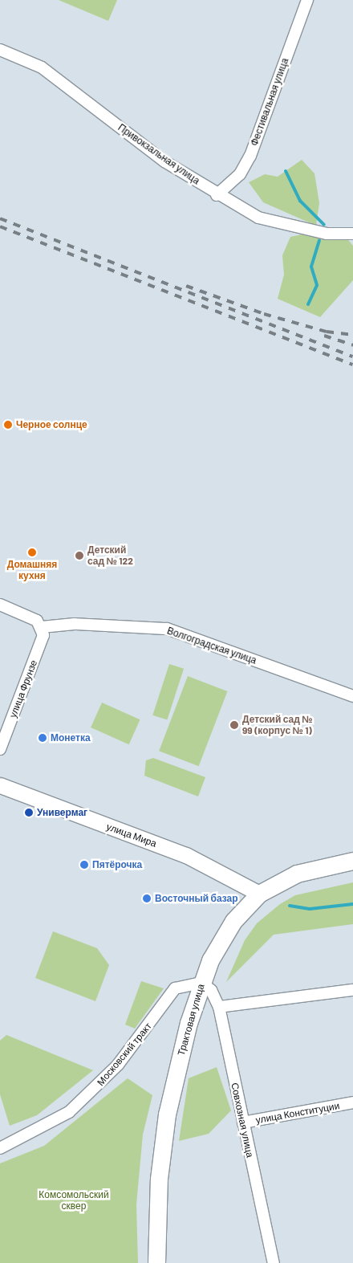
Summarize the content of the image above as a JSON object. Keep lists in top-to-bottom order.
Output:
{
  "streets": {
    "main road": ["Трактовая улица"],
    "street": [
      "Фестивальная улица",
      "Привокзальная улица",
      "Волгоградская улица",
      "улица Фрунзе",
      "улица Мира",
      "Московский тракт",
      "улица Конституции",
      "Совхозная улица"
    ]
  },
  "crossings": [
    ["Фестивальная улица", "Привокзальная улица"],
    ["Волгоградская улица", "улица Фрунзе"],
    ["улица Мира", "Трактовая улица"],
    ["Трактовая улица", "Московский тракт"],
    ["Трактовая улица", "Совхозная улица"],
    ["Московский тракт", "Совхозная улица"],
    ["улица Конституции", "Совхозная улица"]
  ],
  "parks": ["Комсомольский сквер"],
  "places": [
    "Черное солнце",
    "Домашняя кухня",
    "Детский сад № 122",
    "Детский сад № 99 (корпус № 1)",
    "Монетка",
    "Универмаг",
    "Пятёрочка",
    "Восточный базар"
  ]
}
